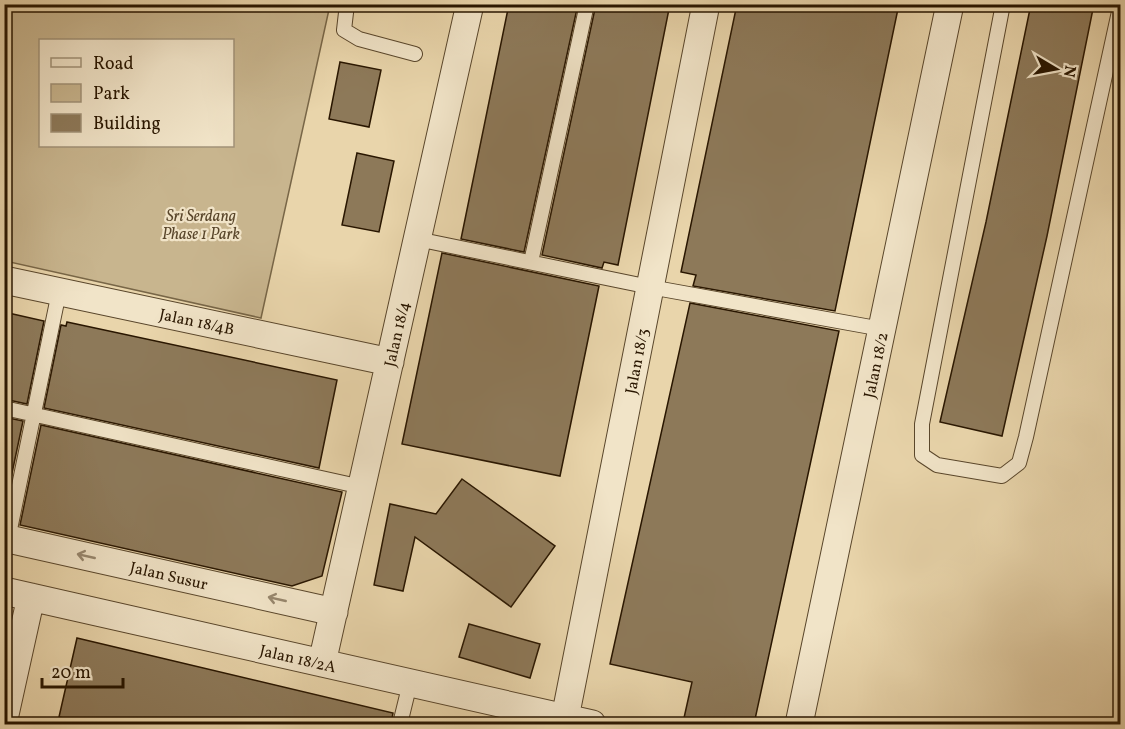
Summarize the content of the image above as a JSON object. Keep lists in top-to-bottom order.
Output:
{
  "streets": {
    "street": [
      "Jalan 18/4B",
      "Jalan 18/4",
      "Jalan 18/3",
      "Jalan 18/2",
      "Jalan Susur",
      "Jalan 18/2A"
    ]
  },
  "crossings": [
    ["Jalan 18/4B", "Jalan 18/4"],
    ["Jalan 18/4", "Jalan Susur"],
    ["Jalan 18/4", "Jalan 18/2A"],
    ["Jalan 18/3", "Jalan 18/2A"]
  ],
  "one_way": ["Jalan Susur"],
  "parks": ["Sri Serdang Phase 1 Park"],
  "legend": ["Road", "Park", "Building"],
  "scale_bar": "20 m",
  "north": "right"
}
